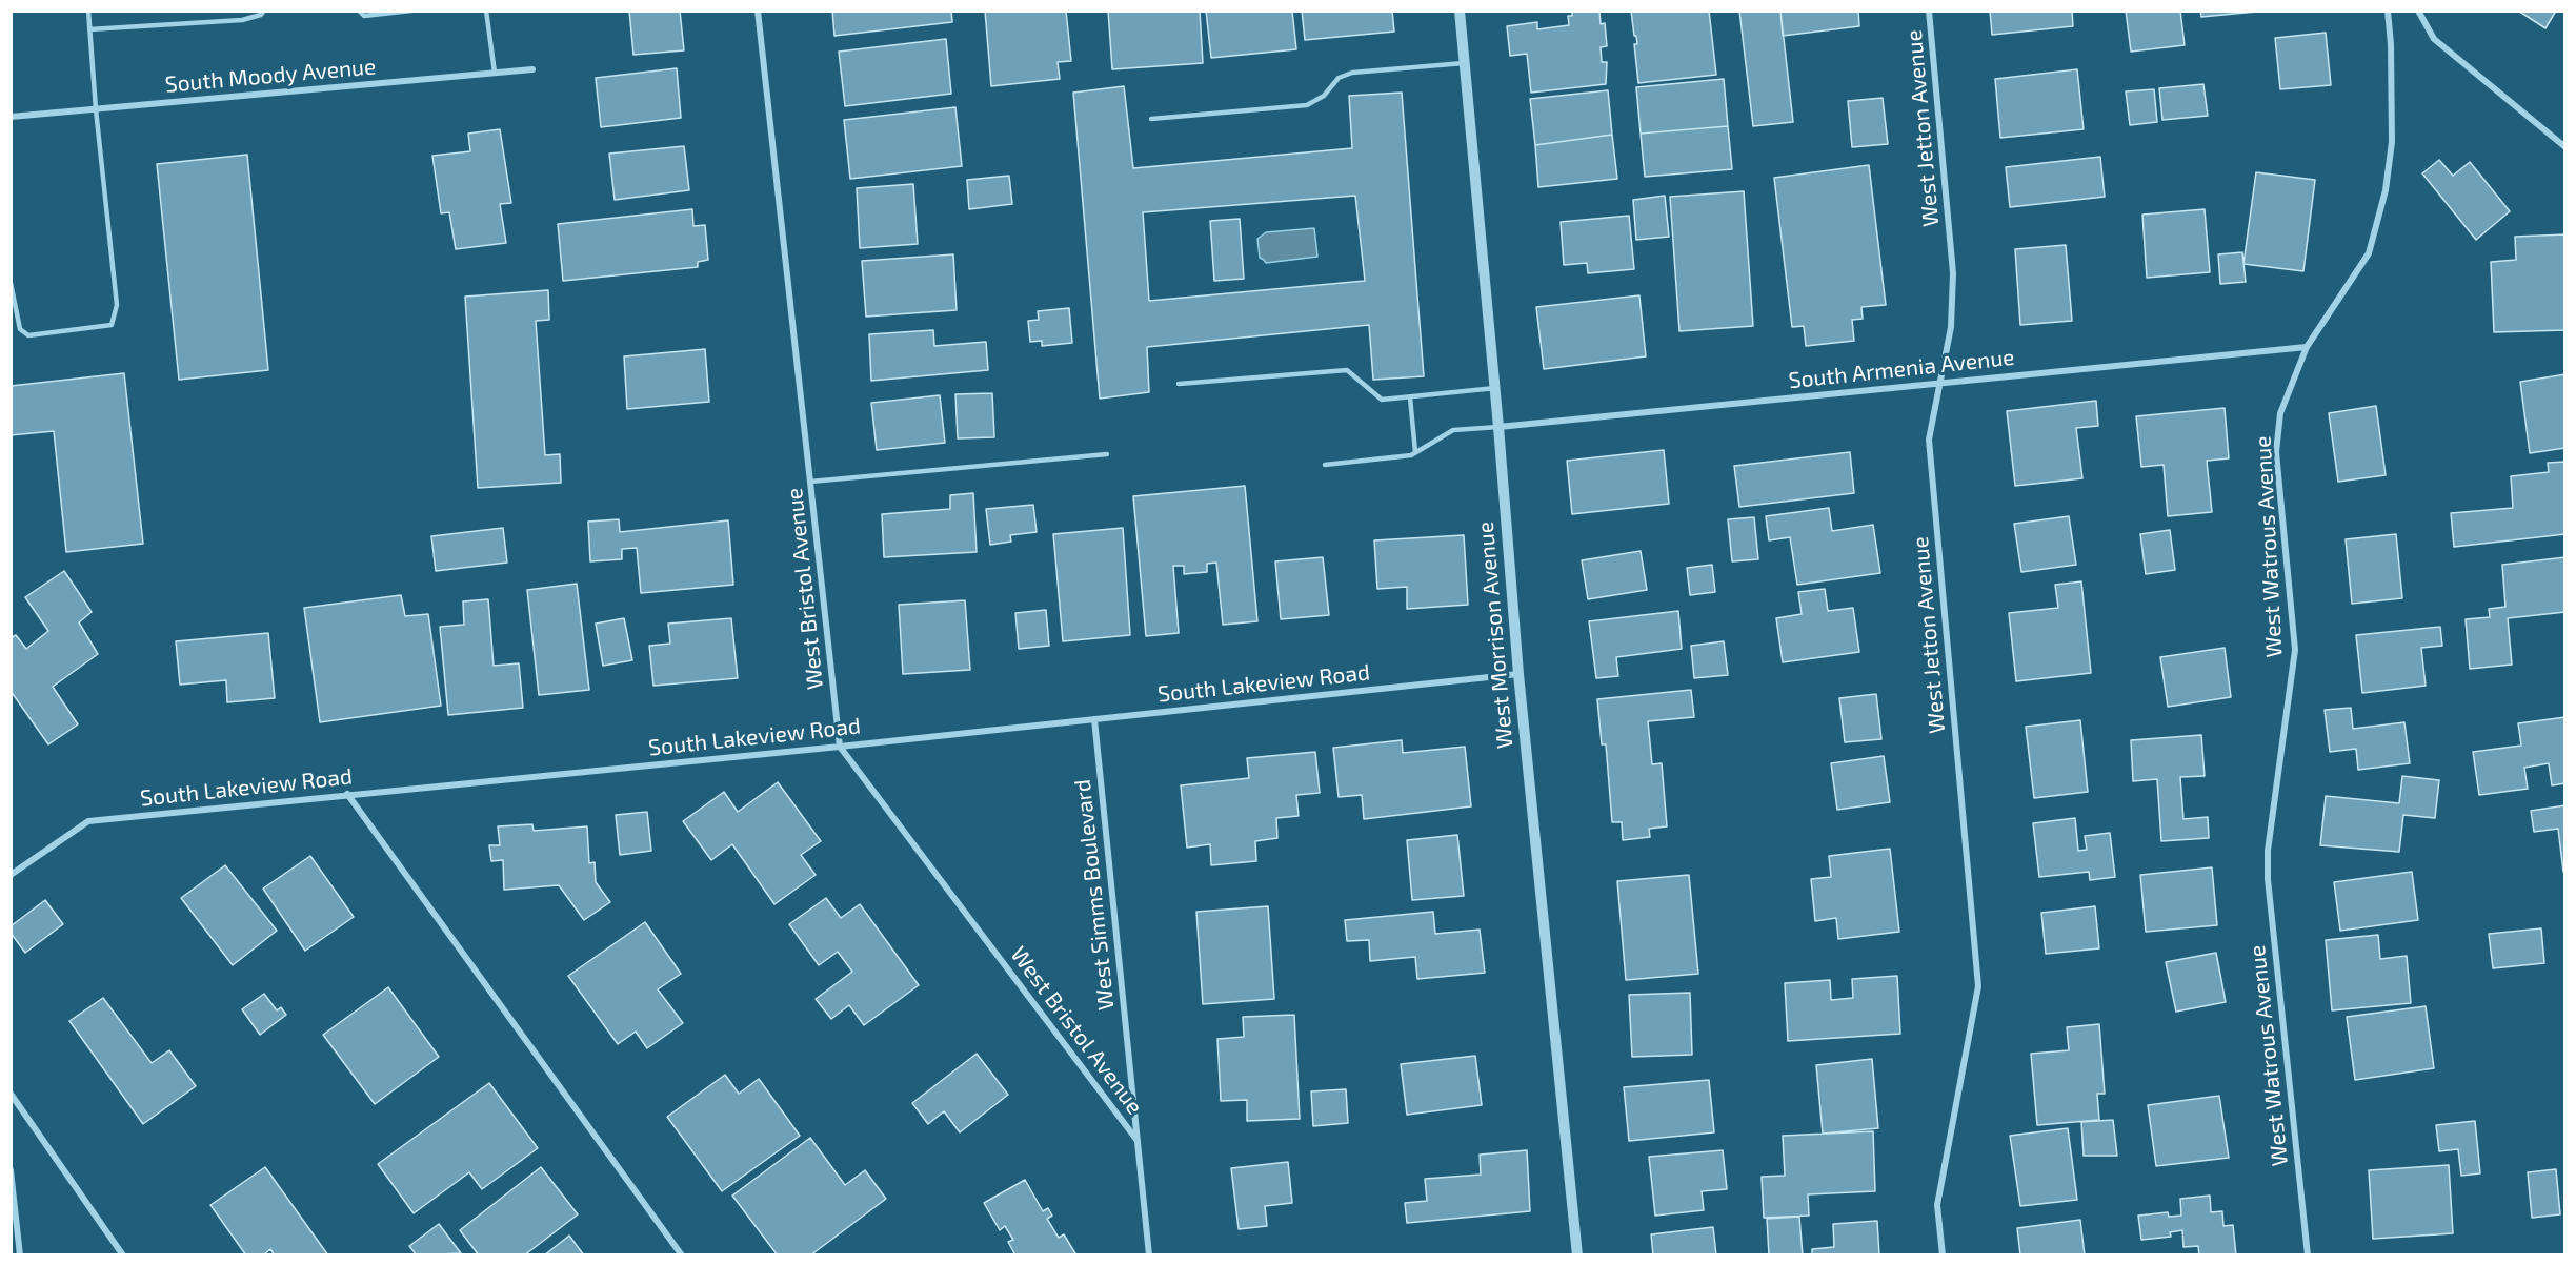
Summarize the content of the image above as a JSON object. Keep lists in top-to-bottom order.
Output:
{
  "streets": {
    "street": [
      "South Moody Avenue",
      "West Jetton Avenue",
      "South Armenia Avenue",
      "West Watrous Avenue",
      "West Bristol Avenue",
      "West Morrison Avenue",
      "South Lakeview Road",
      "West Simms Boulevard"
    ]
  },
  "crossings": [
    ["West Jetton Avenue", "South Armenia Avenue"],
    ["South Armenia Avenue", "West Watrous Avenue"],
    ["South Armenia Avenue", "West Morrison Avenue"],
    ["West Bristol Avenue", "South Lakeview Road"],
    ["West Bristol Avenue", "West Simms Boulevard"],
    ["West Morrison Avenue", "South Lakeview Road"],
    ["South Lakeview Road", "West Simms Boulevard"]
  ]
}
